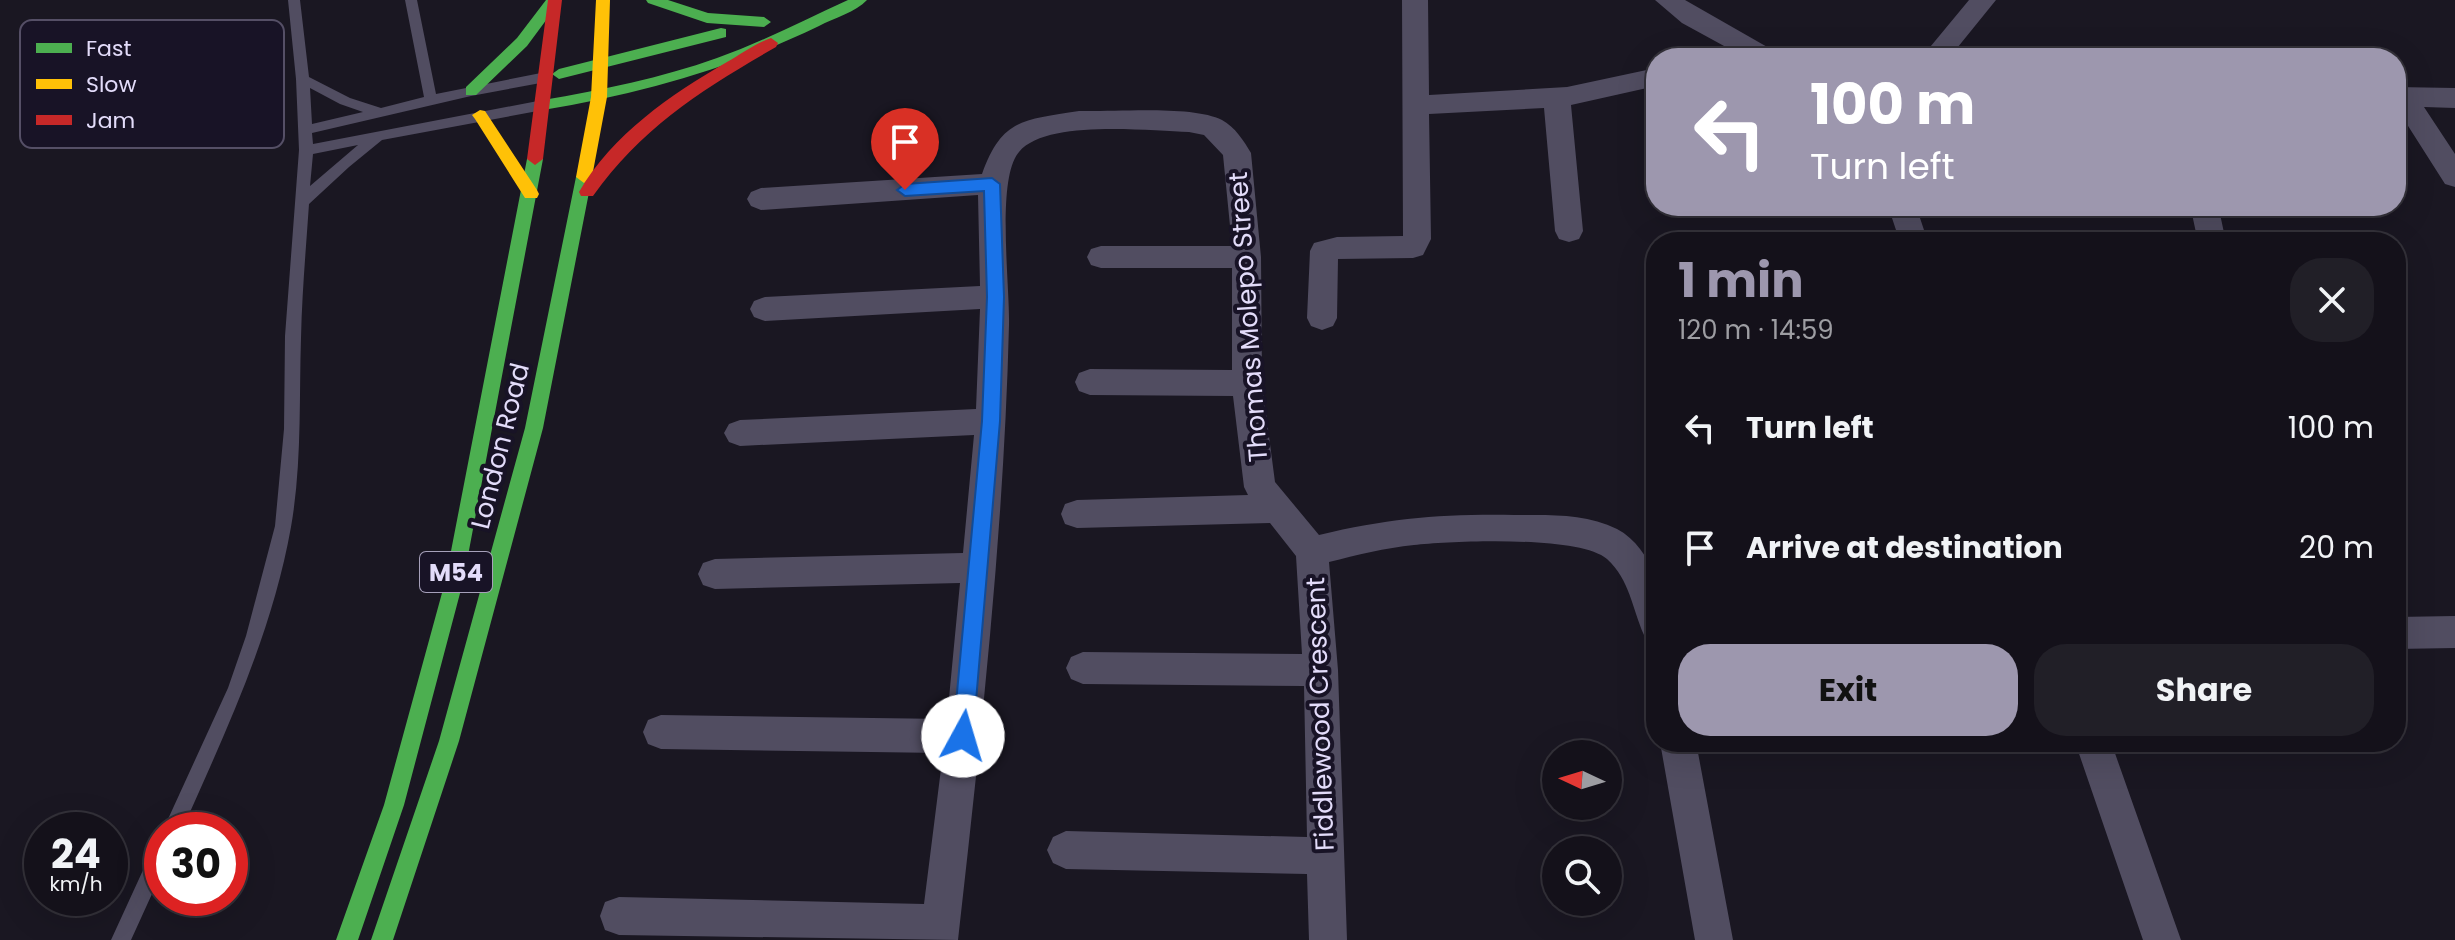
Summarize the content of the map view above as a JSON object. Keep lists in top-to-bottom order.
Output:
{
  "streets": {
    "main road": ["London Road", "M54"],
    "street": ["Thomas Molepo Street", "Fiddlewood Crescent"]
  },
  "crossings": [
    ["Thomas Molepo Street", "Fiddlewood Crescent"]
  ],
  "legend": ["Fast", "Slow", "Jam"],
  "north": "left",
  "page": {
    "turn": ["100 m", "Turn left"],
    "heading": ["1 min", "120 m · 14:59"],
    "list": [
      {
        "name": "Turn left",
        "value": "100 m"
      },
      {
        "name": "Arrive at destination",
        "value": "20 m"
      }
    ],
    "buttons": ["Exit", "Share"],
    "speed": "24 km/h",
    "limit": "30"
  }
}
